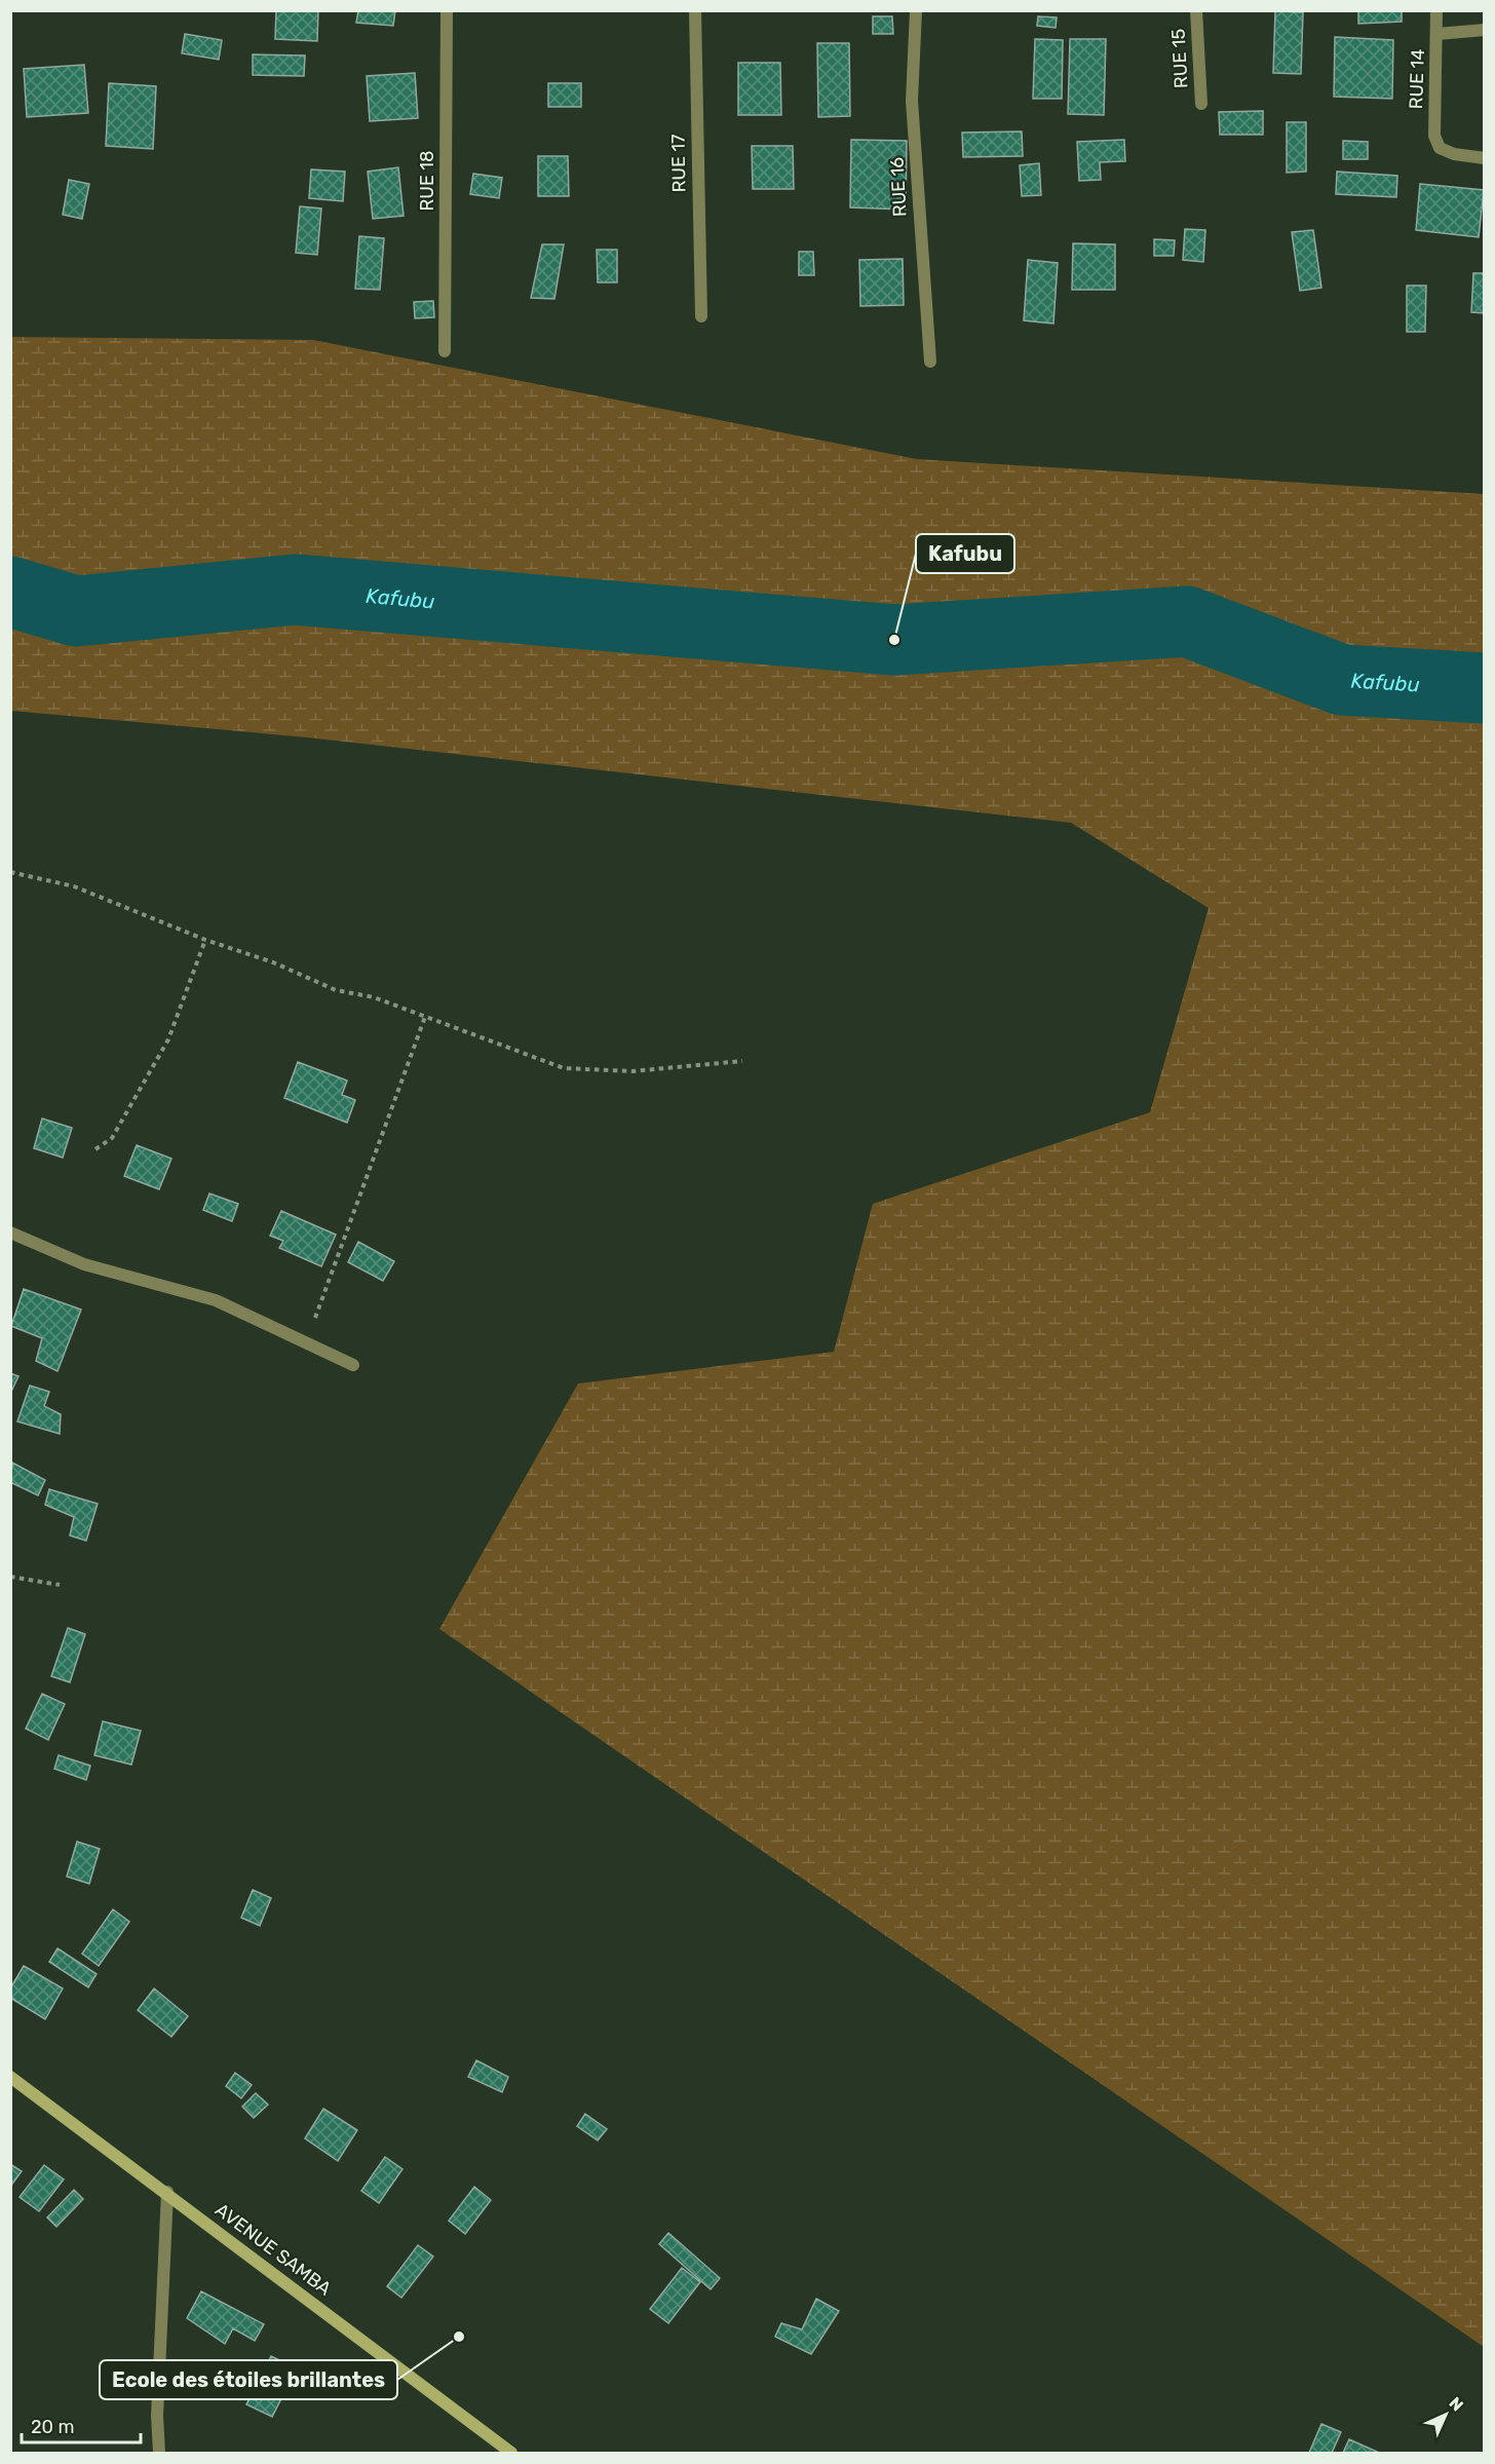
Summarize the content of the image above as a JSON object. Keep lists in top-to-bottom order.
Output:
{
  "streets": {
    "street": [
      "RUE 15",
      "RUE 14",
      "RUE 17",
      "RUE 18",
      "RUE 16",
      "AVENUE SAMBA"
    ]
  },
  "water": ["Kafubu"],
  "places": ["Kafubu", "Ecole des étoiles brillantes"],
  "scale_bar": "20 m",
  "north": "top right"
}
